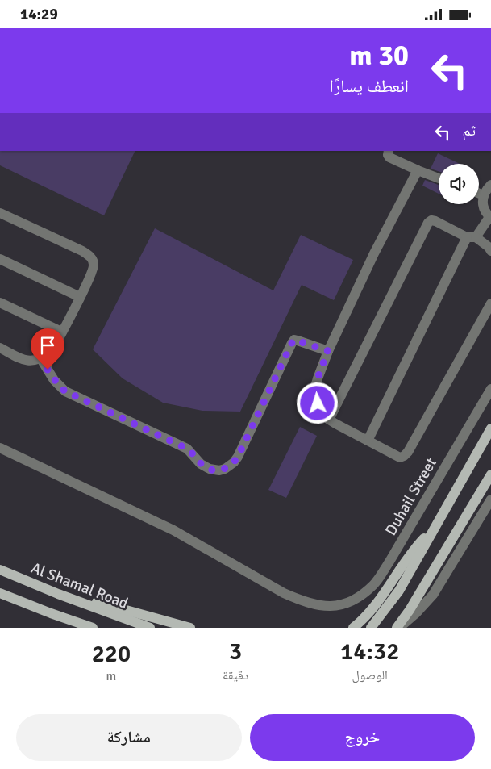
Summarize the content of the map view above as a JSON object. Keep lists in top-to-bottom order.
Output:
{
  "streets": {
    "main road": ["Al Shamal Road"],
    "street": ["Duhail Street"]
  },
  "page": {
    "status": "14:29",
    "turn": ["30 m", "انعطف يسارًا"],
    "then": "ثم",
    "eta": [
      "14:32",
      "الوصول",
      "3",
      "دقيقة",
      "220",
      "m"
    ],
    "buttons": ["خروج", "مشاركة"]
  }
}
